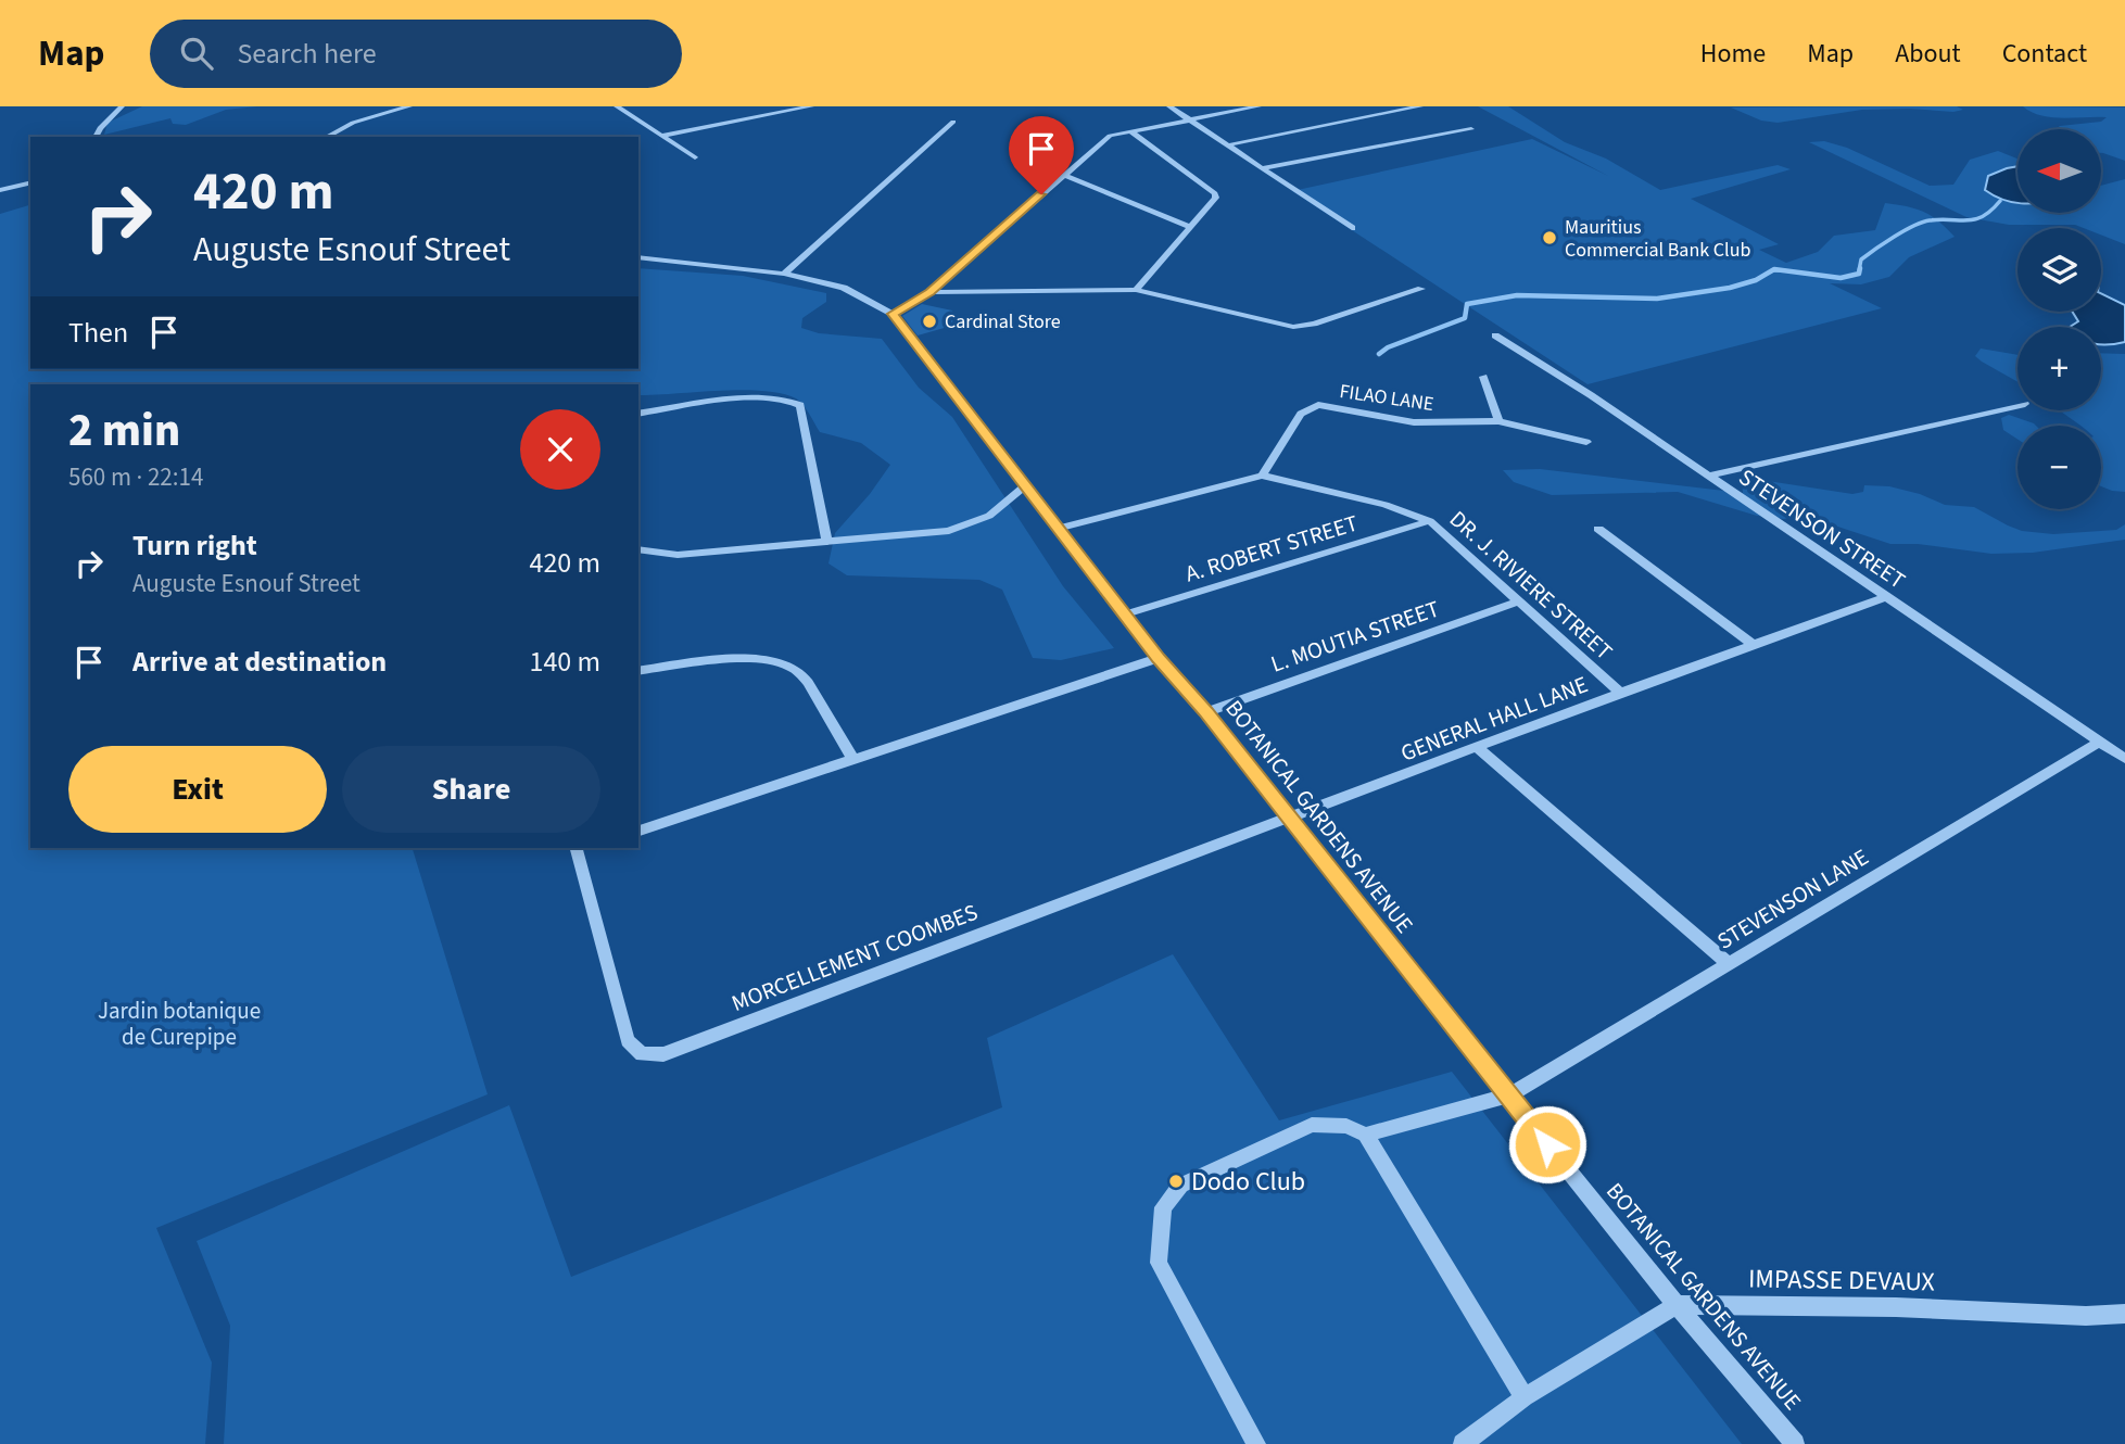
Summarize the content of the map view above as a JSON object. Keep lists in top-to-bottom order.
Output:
{
  "streets": {
    "street": [
      "FILAO LANE",
      "STEVENSON STREET",
      "A. ROBERT STREET",
      "DR. J. RIVIERE STREET",
      "L. MOUTIA STREET",
      "GENERAL HALL LANE",
      "BOTANICAL GARDENS AVENUE",
      "STEVENSON LANE",
      "MORCELLEMENT COOMBES",
      "IMPASSE DEVAUX"
    ]
  },
  "crossings": [
    ["FILAO LANE", "DR. J. RIVIERE STREET"],
    ["STEVENSON STREET", "GENERAL HALL LANE"],
    ["STEVENSON STREET", "STEVENSON LANE"],
    ["A. ROBERT STREET", "DR. J. RIVIERE STREET"],
    ["A. ROBERT STREET", "BOTANICAL GARDENS AVENUE"],
    ["DR. J. RIVIERE STREET", "L. MOUTIA STREET"],
    ["DR. J. RIVIERE STREET", "GENERAL HALL LANE"],
    ["DR. J. RIVIERE STREET", "BOTANICAL GARDENS AVENUE"],
    ["L. MOUTIA STREET", "BOTANICAL GARDENS AVENUE"],
    ["GENERAL HALL LANE", "BOTANICAL GARDENS AVENUE"],
    ["GENERAL HALL LANE", "MORCELLEMENT COOMBES"],
    ["BOTANICAL GARDENS AVENUE", "STEVENSON LANE"],
    ["BOTANICAL GARDENS AVENUE", "MORCELLEMENT COOMBES"],
    ["BOTANICAL GARDENS AVENUE", "IMPASSE DEVAUX"]
  ],
  "parks": ["Jardin botanique de Curepipe"],
  "places": ["Mauritius Commercial Bank Club", "Cardinal Store", "Dodo Club"],
  "north": "left",
  "page": {
    "header": "Map",
    "search": "Search here",
    "nav": [
      "Home",
      "Map",
      "About",
      "Contact"
    ],
    "map_buttons": ["+", "−"],
    "turn": ["420 m", "Auguste Esnouf Street"],
    "then": "Then",
    "heading": ["2 min", "560 m · 22:14"],
    "list": [
      {
        "name": "Turn right",
        "note": "Auguste Esnouf Street",
        "value": "420 m"
      },
      {
        "name": "Arrive at destination",
        "value": "140 m"
      }
    ],
    "buttons": ["Exit", "Share"]
  }
}
